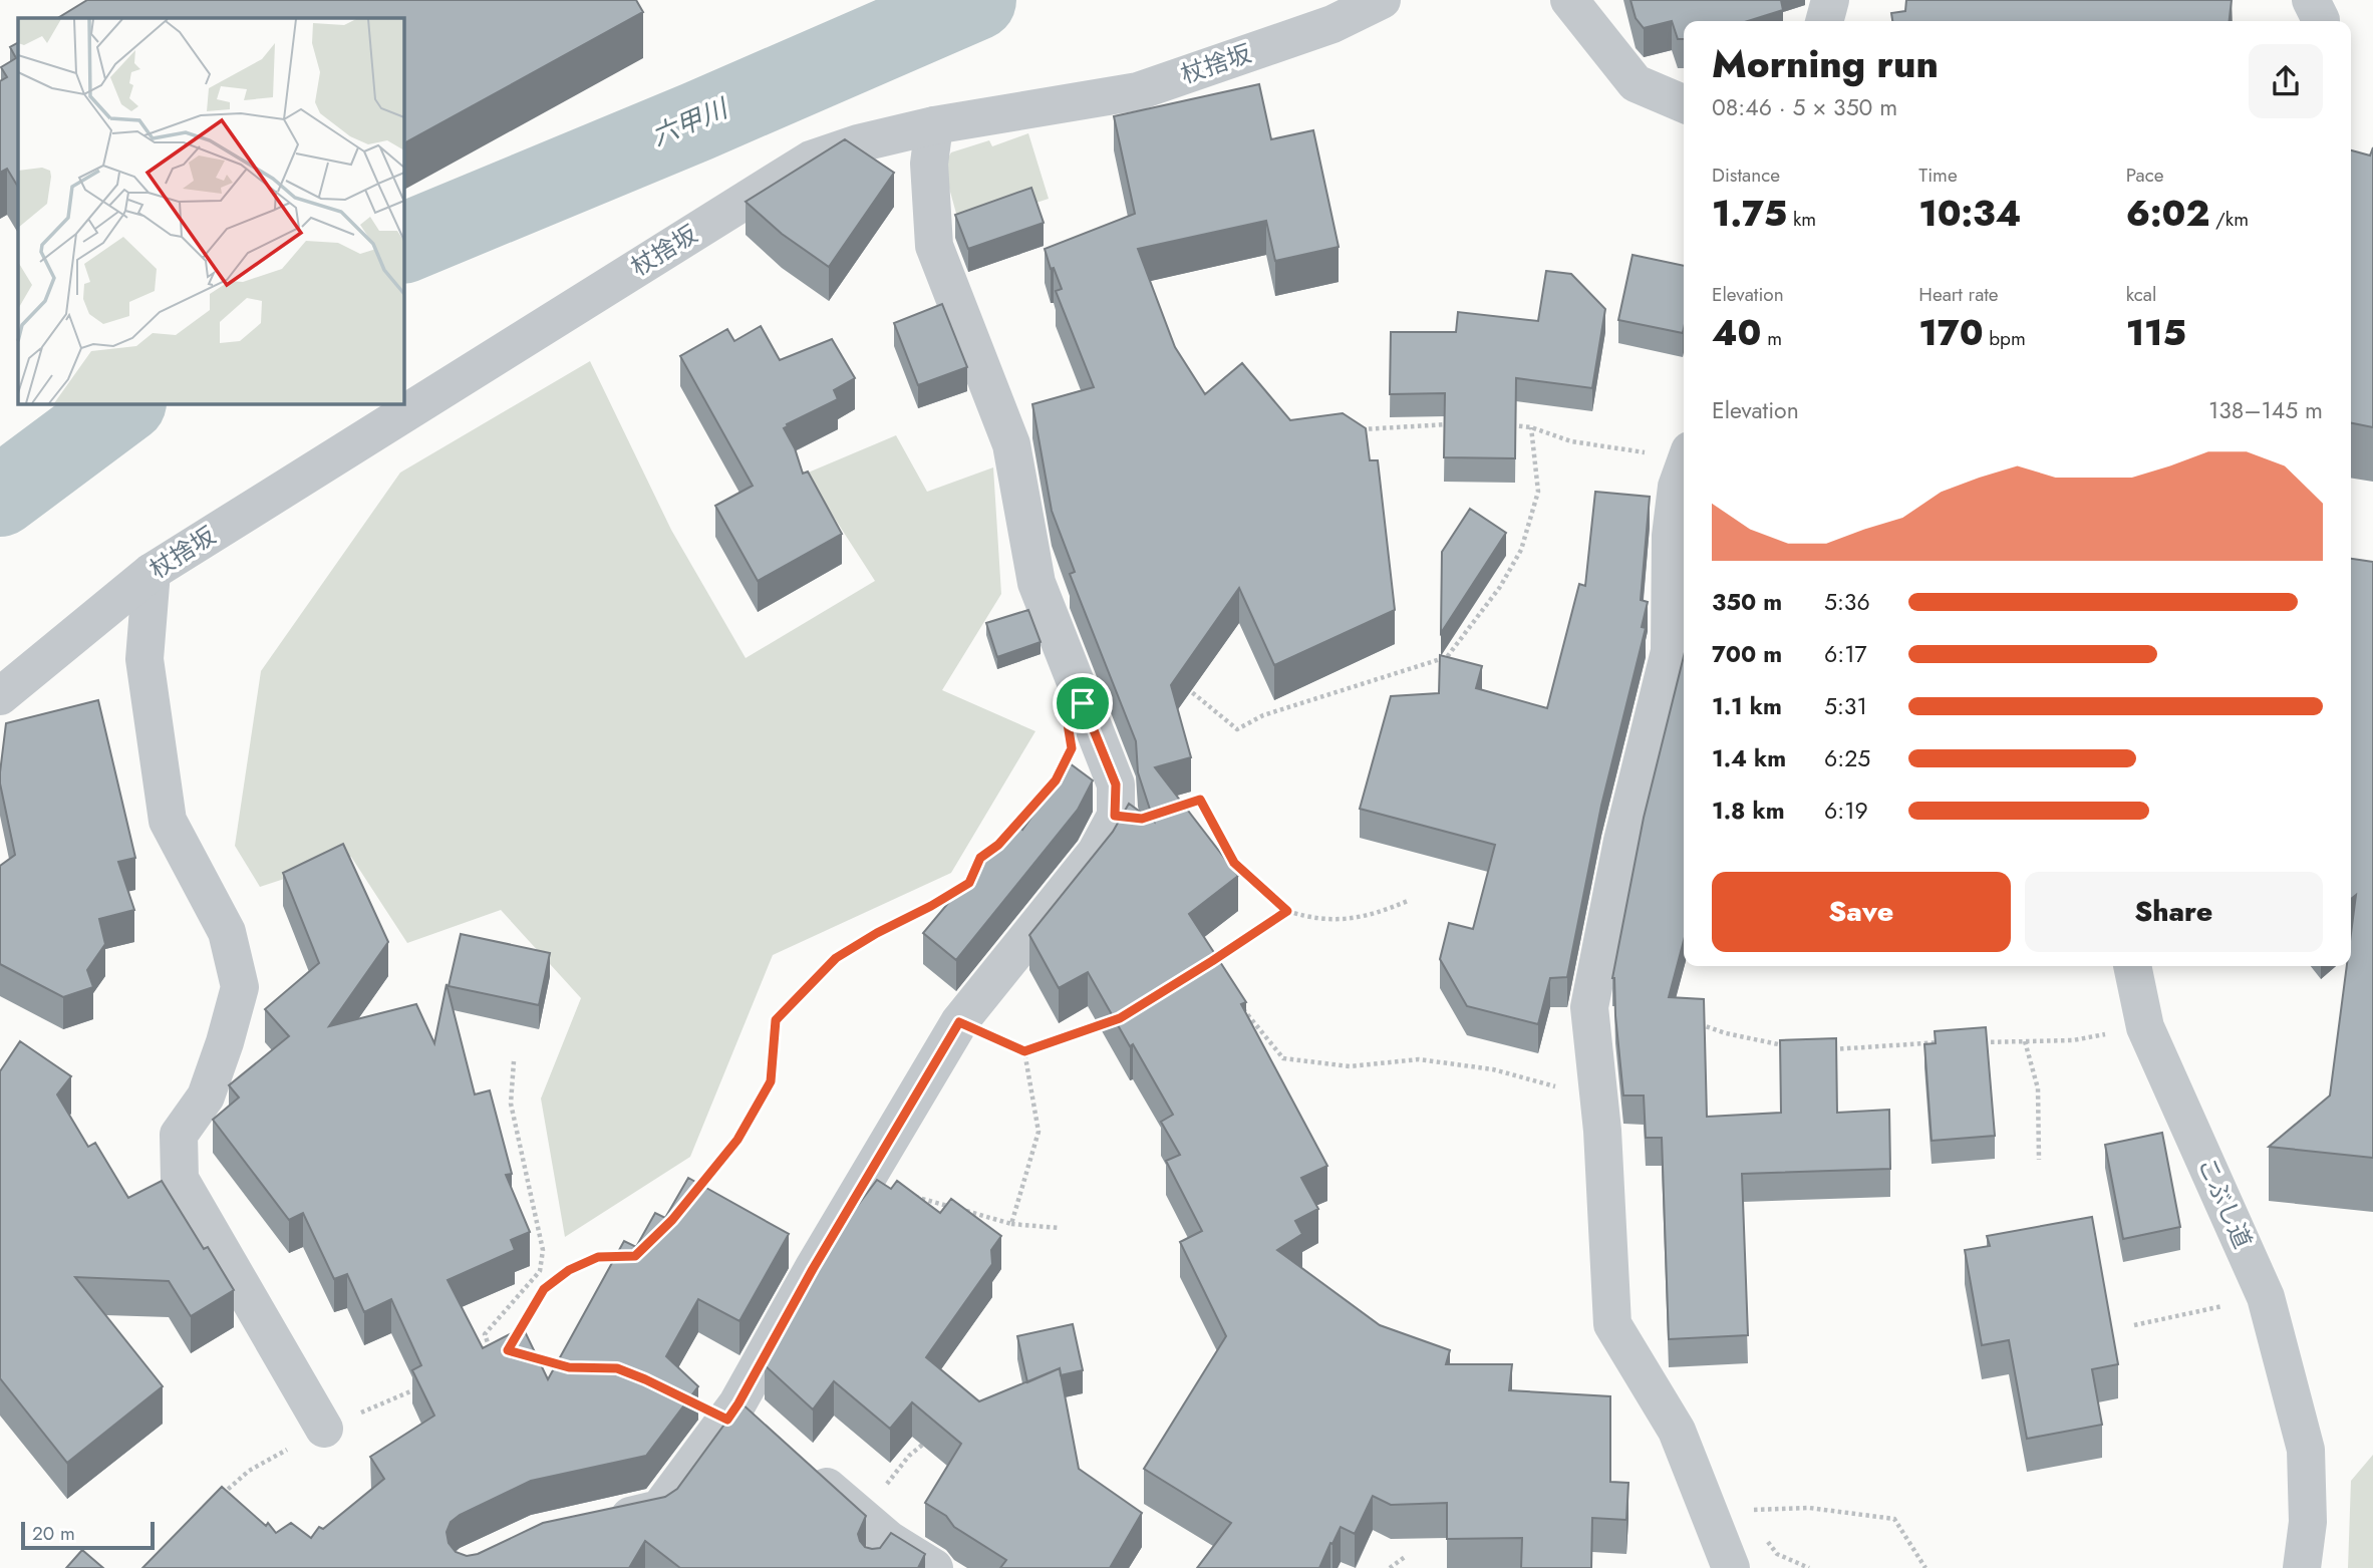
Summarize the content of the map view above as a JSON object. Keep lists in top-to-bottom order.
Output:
{
  "streets": {
    "street": ["杖捨坂", "こぶし道"]
  },
  "water": ["六甲川"],
  "scale_bar": "20 m",
  "page": {
    "heading": ["Morning run", "08:46 · 5 × 350 m"],
    "stats": [
      ["Distance", "1.75 km"],
      ["Time", "10:34"],
      ["Pace", "6:02 /km"],
      ["Elevation", "40 m"],
      ["Heart rate", "170 bpm"],
      ["kcal", "115"]
    ],
    "chart": ["Elevation", "138–145 m"],
    "list": [
      {
        "name": "350 m",
        "note": "5:36"
      },
      {
        "name": "700 m",
        "note": "6:17"
      },
      {
        "name": "1.1 km",
        "note": "5:31"
      },
      {
        "name": "1.4 km",
        "note": "6:25"
      },
      {
        "name": "1.8 km",
        "note": "6:19"
      }
    ],
    "buttons": ["Save", "Share"],
    "scale": "20 m"
  }
}
